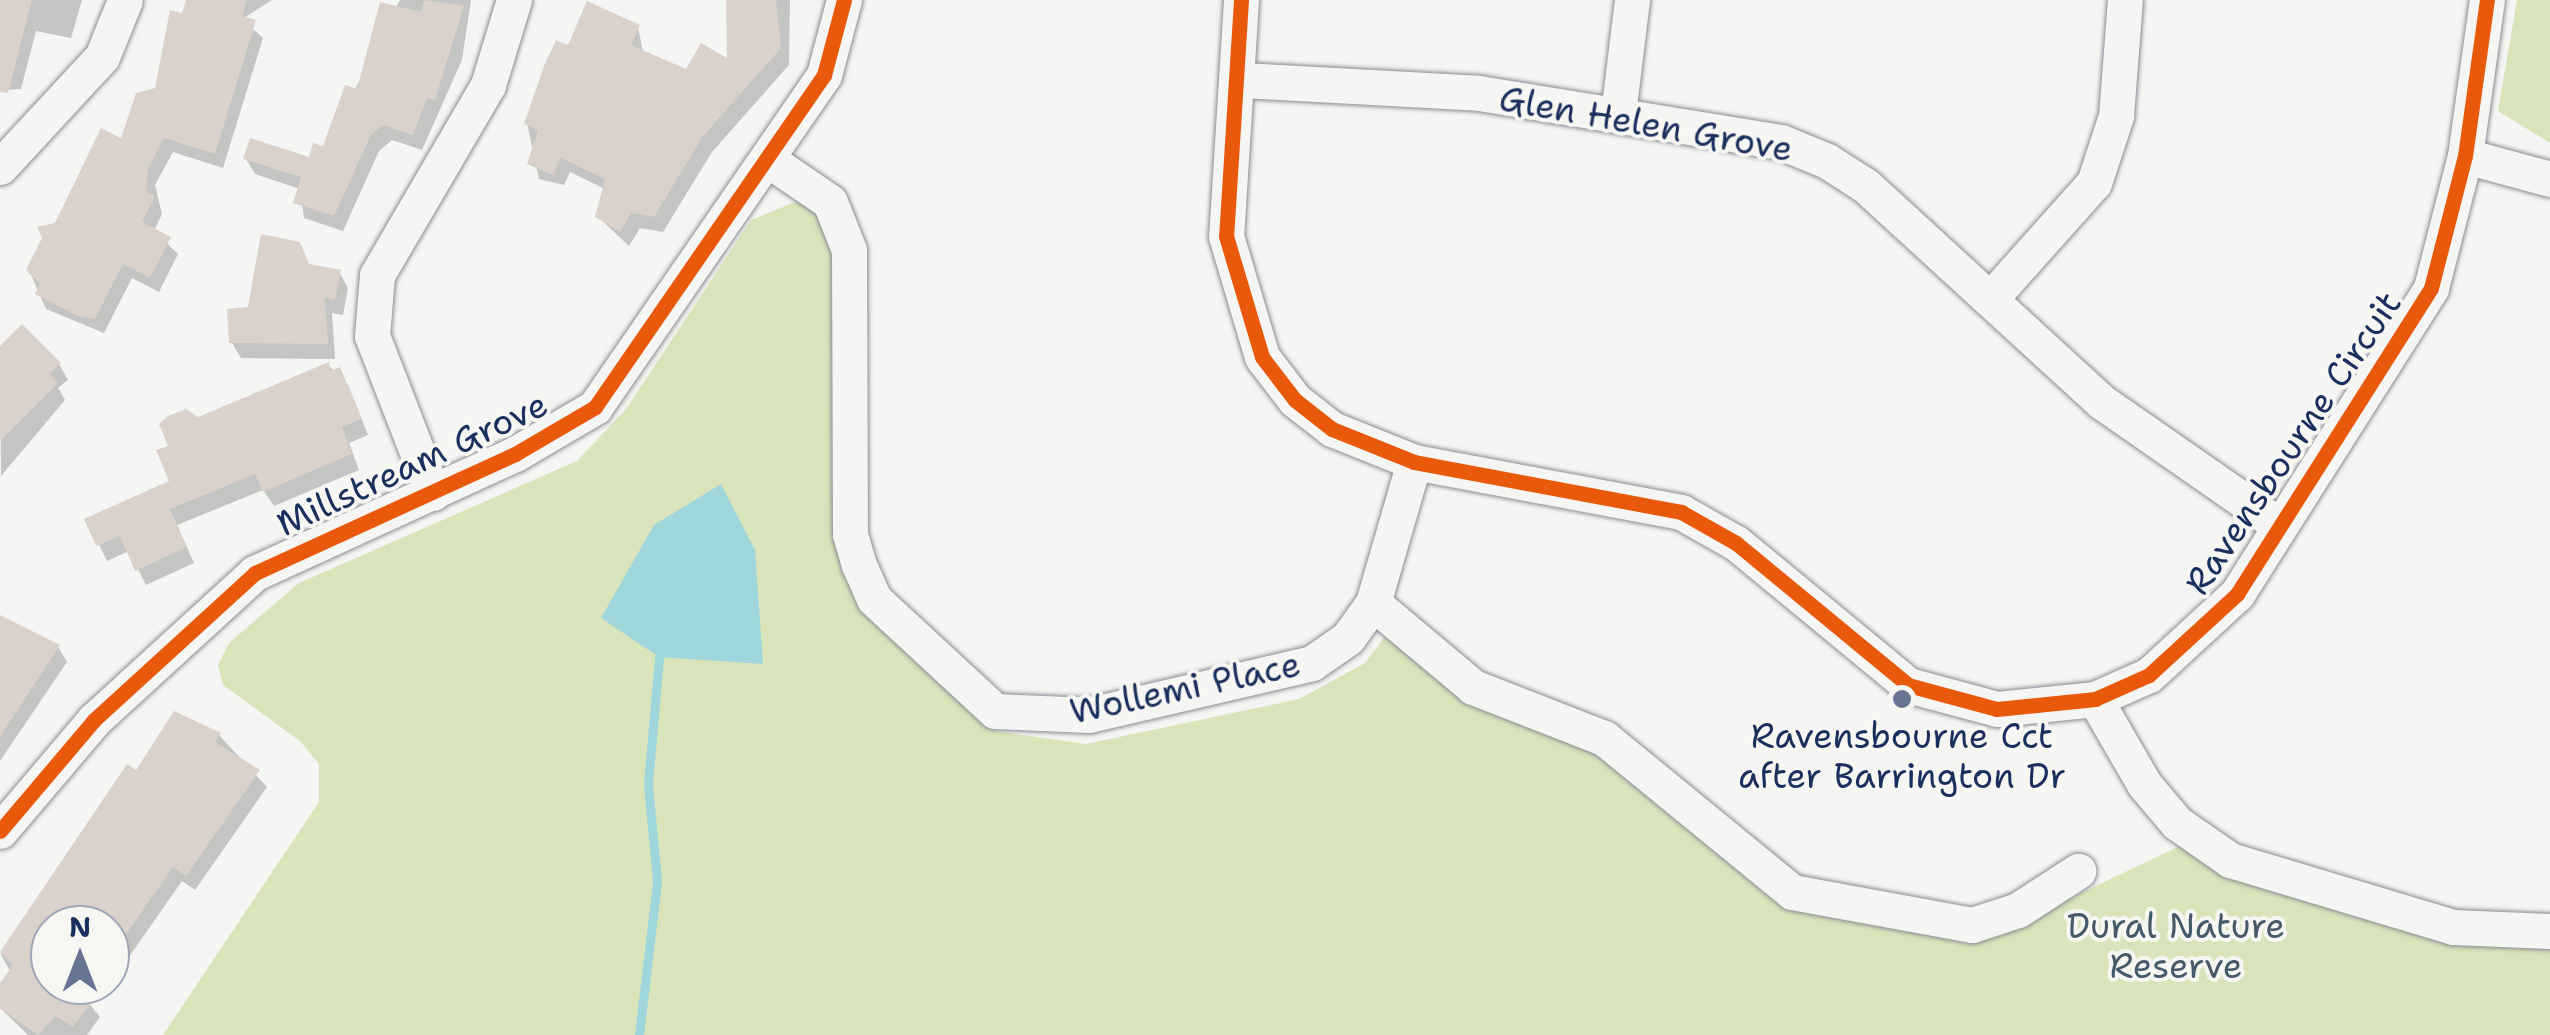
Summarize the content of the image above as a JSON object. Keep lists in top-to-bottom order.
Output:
{
  "streets": {
    "street": [
      "Glen Helen Grove",
      "Ravensbourne Circuit",
      "Millstream Grove",
      "Wollemi Place"
    ]
  },
  "crossings": [
    ["Glen Helen Grove", "Ravensbourne Circuit"],
    ["Ravensbourne Circuit", "Wollemi Place"],
    ["Millstream Grove", "Wollemi Place"]
  ],
  "parks": ["Dural Nature Reserve"],
  "places": ["Ravensbourne Cct after Barrington Dr"],
  "north": "top"
}
